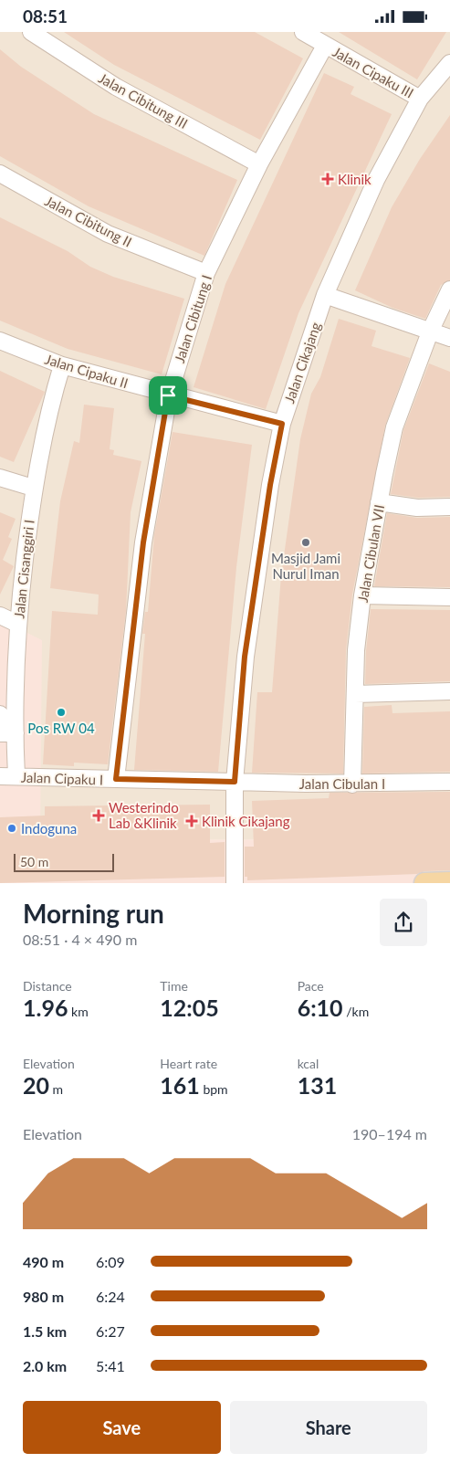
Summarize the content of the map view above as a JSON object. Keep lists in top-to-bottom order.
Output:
{
  "streets": {
    "street": [
      "Jalan Cipaku III",
      "Jalan Cibitung III",
      "Jalan Cibitung II",
      "Jalan Cibitung I",
      "Jalan Cikajang",
      "Jalan Cipaku II",
      "Jalan Cibulan VII",
      "Jalan Cisanggiri I",
      "Jalan Cipaku I",
      "Jalan Cibulan I"
    ]
  },
  "crossings": [
    ["Jalan Cipaku III", "Jalan Cibitung I"],
    ["Jalan Cipaku III", "Jalan Cikajang"],
    ["Jalan Cibitung III", "Jalan Cibitung I"],
    ["Jalan Cibitung II", "Jalan Cibitung I"],
    ["Jalan Cibitung I", "Jalan Cipaku II"],
    ["Jalan Cibitung I", "Jalan Cipaku I"],
    ["Jalan Cikajang", "Jalan Cipaku II"],
    ["Jalan Cikajang", "Jalan Cipaku I"],
    ["Jalan Cikajang", "Jalan Cibulan I"],
    ["Jalan Cipaku II", "Jalan Cisanggiri I"],
    ["Jalan Cibulan VII", "Jalan Cibulan I"],
    ["Jalan Cisanggiri I", "Jalan Cipaku I"],
    ["Jalan Cipaku I", "Jalan Cibulan I"]
  ],
  "places": {
    "health": ["Klinik", "Westerindo Lab &Klinik", "Klinik Cikajang"],
    "other": ["Masjid Jami Nurul Iman", "Pos RW 04", "Indoguna"]
  },
  "scale_bar": "50 m",
  "page": {
    "status": "08:51",
    "scale": "50 m",
    "heading": ["Morning run", "08:51 · 4 × 490 m"],
    "stats": [
      ["Distance", "1.96 km"],
      ["Time", "12:05"],
      ["Pace", "6:10 /km"],
      ["Elevation", "20 m"],
      ["Heart rate", "161 bpm"],
      ["kcal", "131"]
    ],
    "chart": ["Elevation", "190–194 m"],
    "list": [
      {
        "name": "490 m",
        "note": "6:09"
      },
      {
        "name": "980 m",
        "note": "6:24"
      },
      {
        "name": "1.5 km",
        "note": "6:27"
      },
      {
        "name": "2.0 km",
        "note": "5:41"
      }
    ],
    "buttons": ["Save", "Share"]
  }
}
